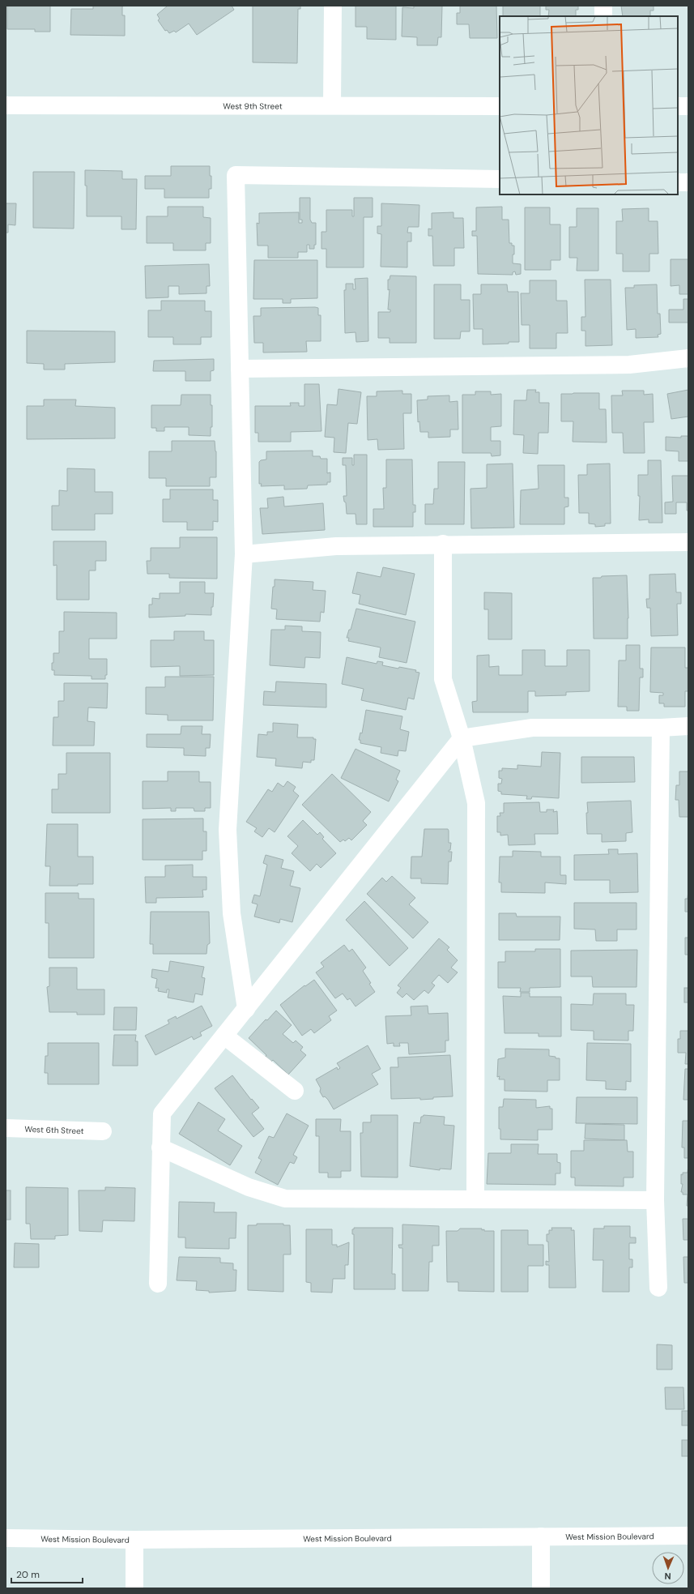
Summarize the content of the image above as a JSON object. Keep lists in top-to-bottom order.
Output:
{
  "streets": {
    "main road": ["West 9th Street", "West 6th Street", "West Mission Boulevard"]
  },
  "scale_bar": "20 m",
  "north": "bottom"
}
